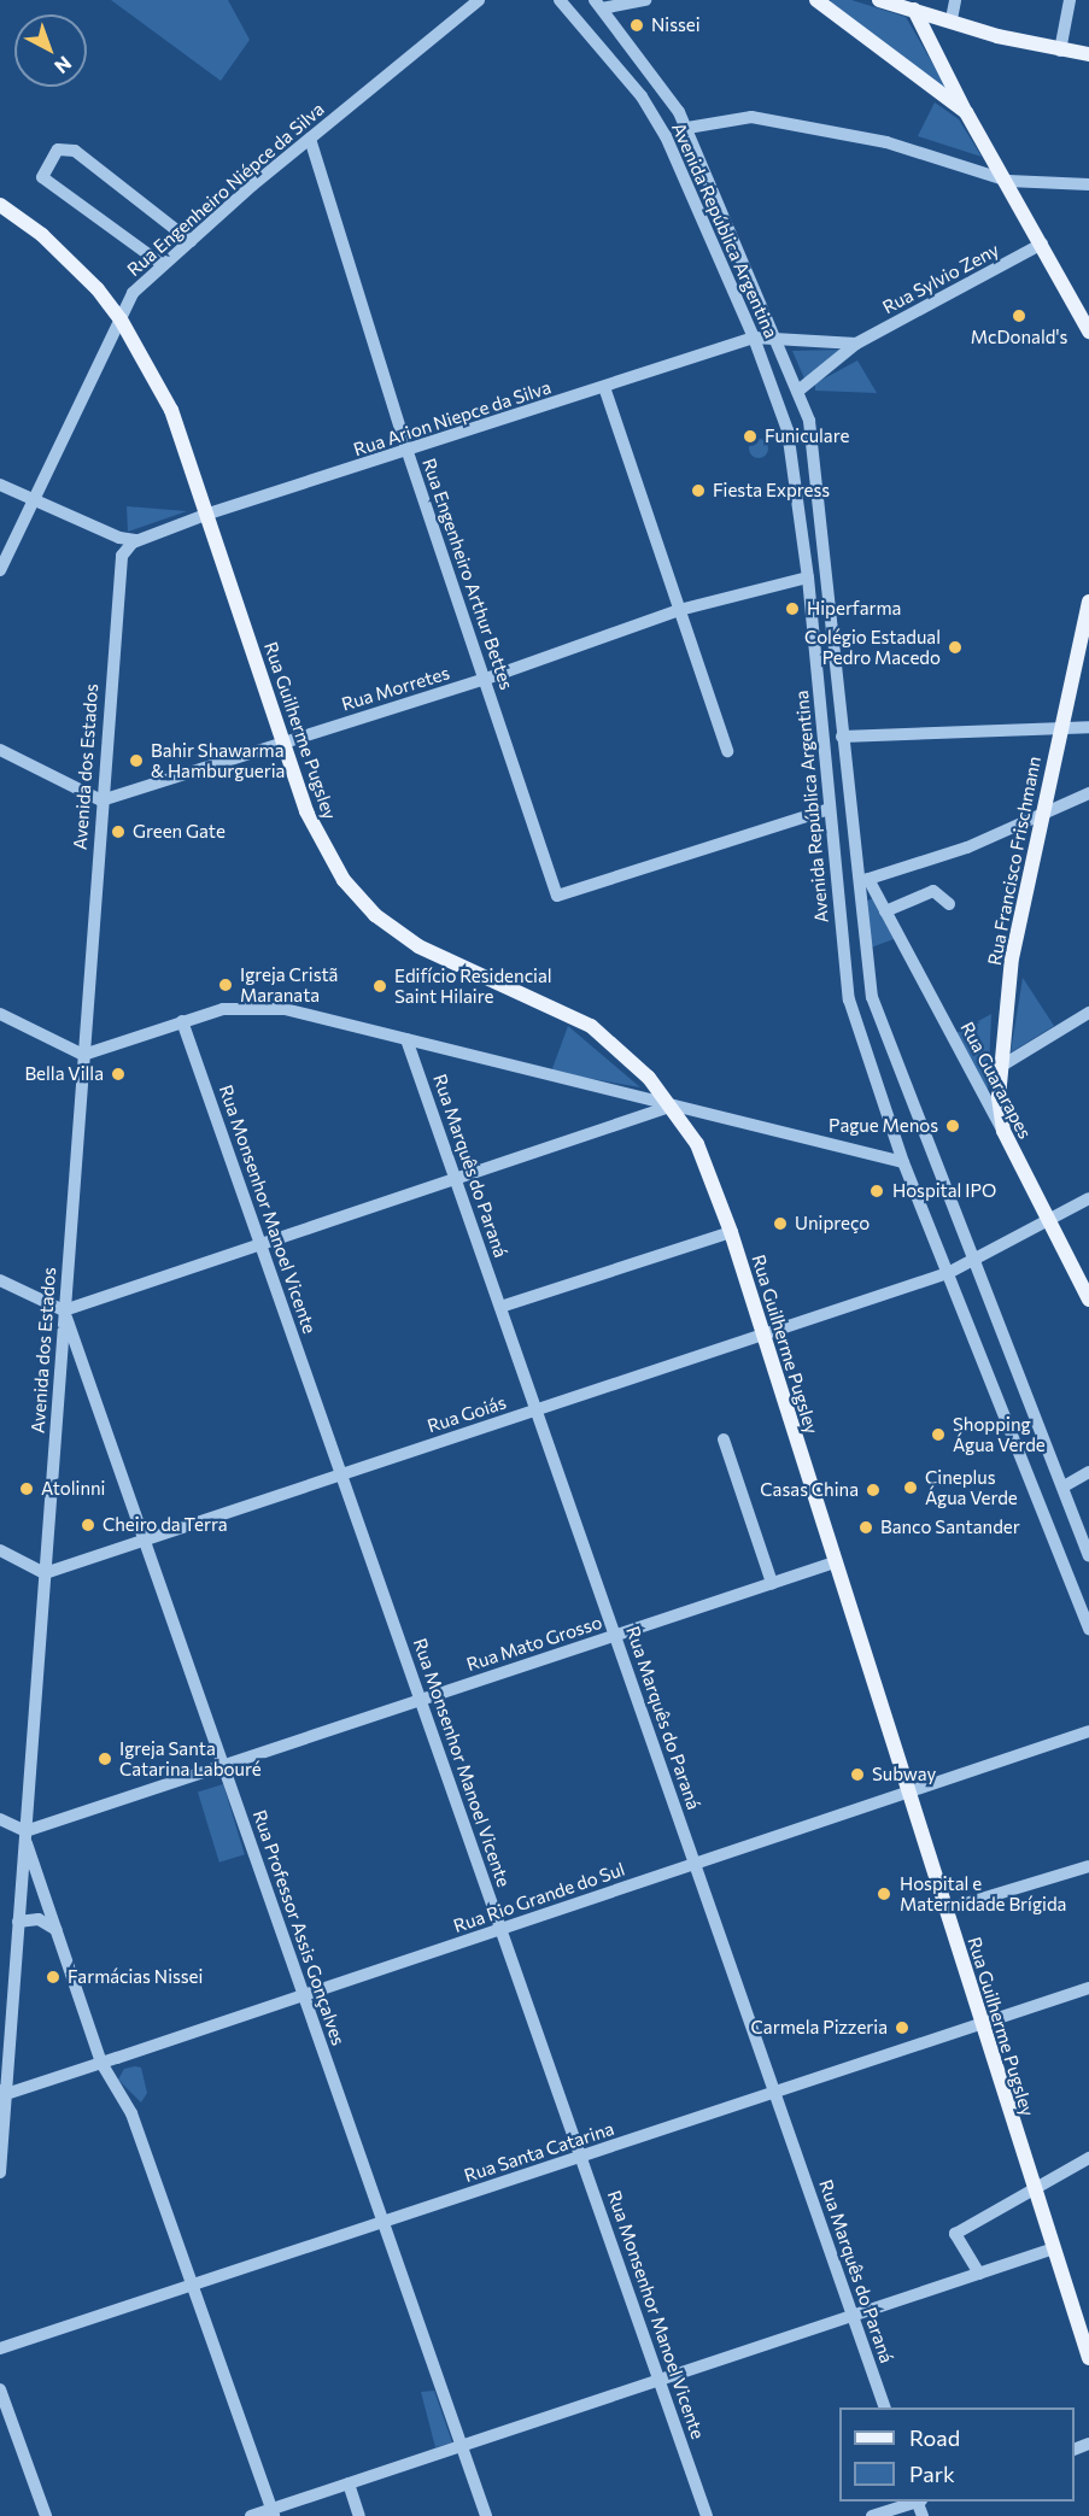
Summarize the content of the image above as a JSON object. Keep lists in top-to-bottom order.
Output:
{
  "streets": {
    "main road": ["Rua Guilherme Pugsley", "Rua Francisco Frischmann", "Rua Guararapes"],
    "street": [
      "Rua Engenheiro Niépce da Silva",
      "Avenida República Argentina",
      "Rua Sylvio Zeny",
      "Rua Arion Niepce da Silva",
      "Rua Engenheiro Arthur Bettes",
      "Rua Morretes",
      "Avenida dos Estados",
      "Rua Marquês do Paraná",
      "Rua Monsenhor Manoel Vicente",
      "Rua Goiás",
      "Rua Mato Grosso",
      "Rua Rio Grande do Sul",
      "Rua Professor Assis Gonçalves",
      "Rua Santa Catarina"
    ]
  },
  "crossings": [
    ["Rua Engenheiro Niépce da Silva", "Rua Engenheiro Arthur Bettes"],
    ["Rua Engenheiro Niépce da Silva", "Rua Guilherme Pugsley"],
    ["Avenida República Argentina", "Rua Sylvio Zeny"],
    ["Avenida República Argentina", "Rua Arion Niepce da Silva"],
    ["Avenida República Argentina", "Rua Engenheiro Arthur Bettes"],
    ["Avenida República Argentina", "Rua Morretes"],
    ["Avenida República Argentina", "Rua Guararapes"],
    ["Avenida República Argentina", "Rua Goiás"],
    ["Rua Arion Niepce da Silva", "Rua Engenheiro Arthur Bettes"],
    ["Rua Arion Niepce da Silva", "Rua Guilherme Pugsley"],
    ["Rua Arion Niepce da Silva", "Avenida dos Estados"],
    ["Rua Engenheiro Arthur Bettes", "Rua Morretes"],
    ["Rua Morretes", "Rua Guilherme Pugsley"],
    ["Rua Morretes", "Avenida dos Estados"],
    ["Rua Guilherme Pugsley", "Rua Goiás"],
    ["Rua Guilherme Pugsley", "Rua Mato Grosso"],
    ["Rua Guilherme Pugsley", "Rua Rio Grande do Sul"],
    ["Rua Guilherme Pugsley", "Rua Santa Catarina"],
    ["Avenida dos Estados", "Rua Goiás"],
    ["Avenida dos Estados", "Rua Mato Grosso"],
    ["Avenida dos Estados", "Rua Rio Grande do Sul"],
    ["Avenida dos Estados", "Rua Professor Assis Gonçalves"],
    ["Rua Francisco Frischmann", "Rua Guararapes"],
    ["Rua Guararapes", "Rua Goiás"],
    ["Rua Marquês do Paraná", "Rua Goiás"],
    ["Rua Marquês do Paraná", "Rua Mato Grosso"],
    ["Rua Marquês do Paraná", "Rua Rio Grande do Sul"],
    ["Rua Marquês do Paraná", "Rua Santa Catarina"],
    ["Rua Monsenhor Manoel Vicente", "Rua Goiás"],
    ["Rua Monsenhor Manoel Vicente", "Rua Mato Grosso"],
    ["Rua Monsenhor Manoel Vicente", "Rua Rio Grande do Sul"],
    ["Rua Monsenhor Manoel Vicente", "Rua Santa Catarina"],
    ["Rua Goiás", "Rua Professor Assis Gonçalves"],
    ["Rua Mato Grosso", "Rua Professor Assis Gonçalves"],
    ["Rua Rio Grande do Sul", "Rua Professor Assis Gonçalves"],
    ["Rua Professor Assis Gonçalves", "Rua Santa Catarina"]
  ],
  "places": [
    "Nissei",
    "McDonald's",
    "Funiculare",
    "Fiesta Express",
    "Hiperfarma",
    "Colégio Estadual Pedro Macedo",
    "Bahir Shawarma & Hamburgueria",
    "Green Gate",
    "Igreja Cristã Maranata",
    "Edifício Residencial Saint Hilaire",
    "Bella Villa",
    "Pague Menos",
    "Hospital IPO",
    "Unipreço",
    "Shopping Água Verde",
    "Cineplus Água Verde",
    "Atolinni",
    "Casas China",
    "Cheiro da Terra",
    "Banco Santander",
    "Igreja Santa Catarina Labouré",
    "Subway",
    "Hospital e Maternidade Brígida",
    "Farmácias Nissei",
    "Carmela Pizzeria"
  ],
  "legend": ["Road", "Park"],
  "north": "bottom right"
}
